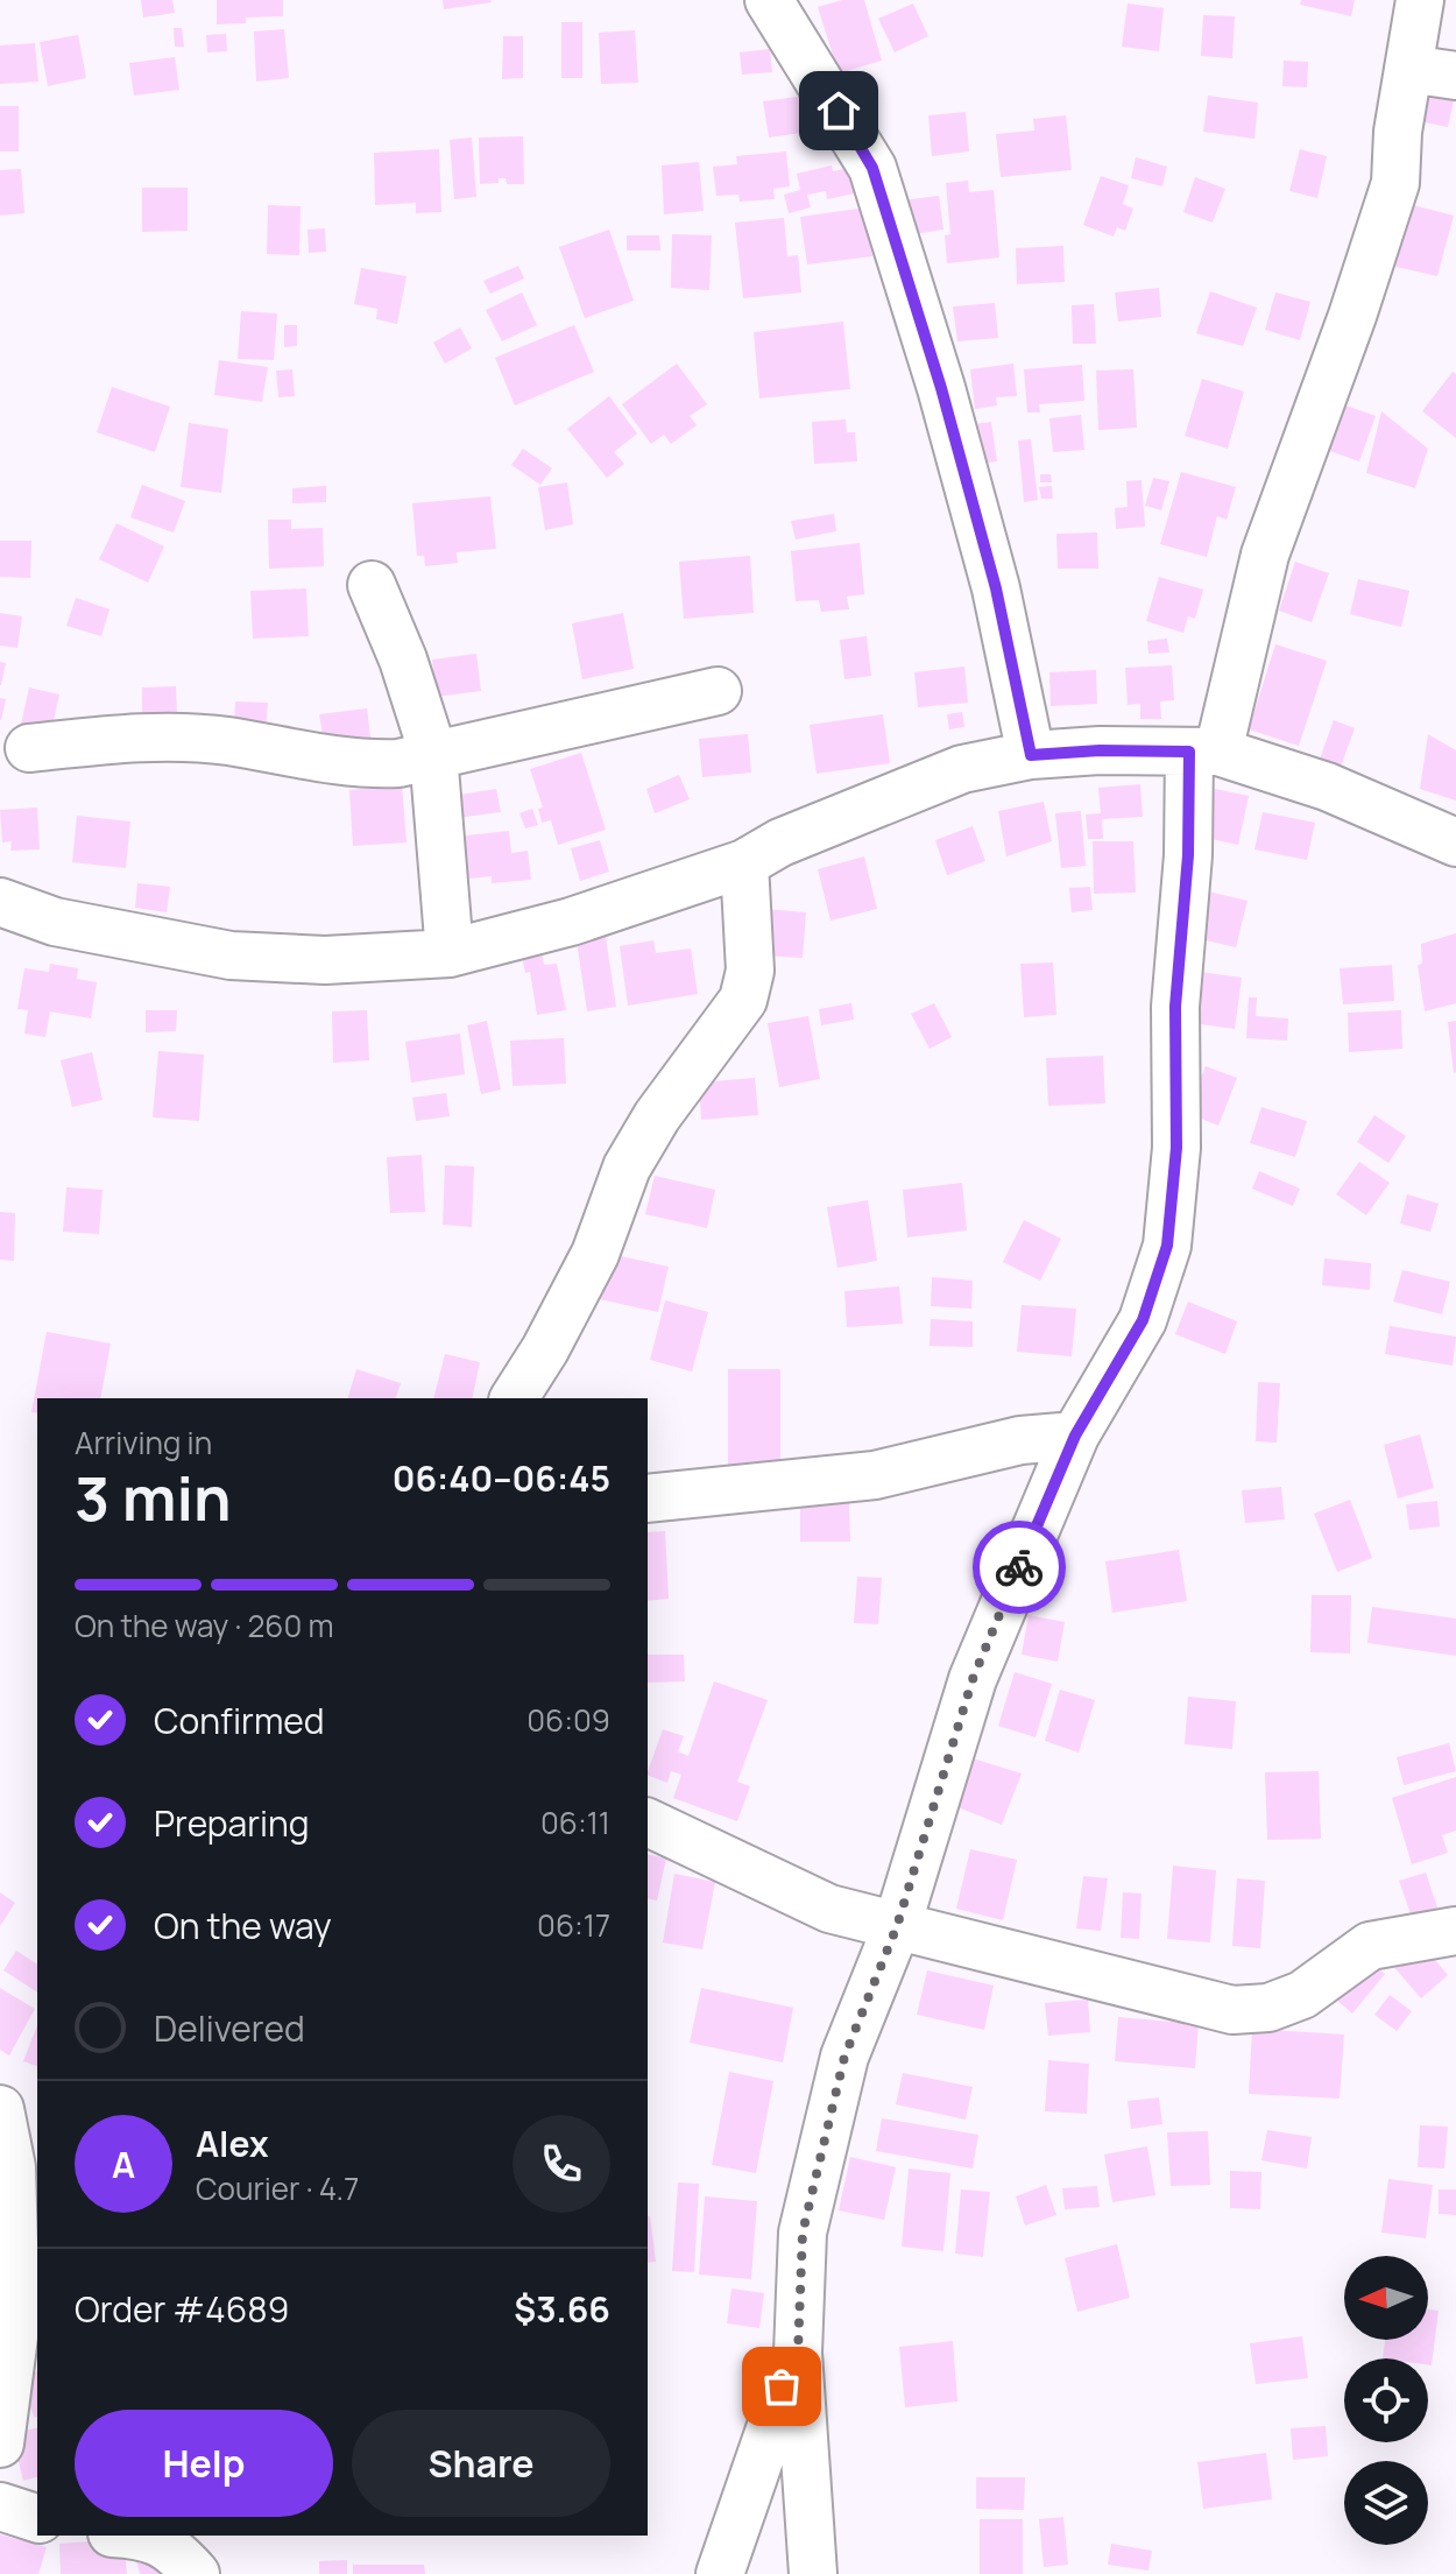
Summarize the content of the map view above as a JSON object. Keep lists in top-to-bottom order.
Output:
{
  "north": "left",
  "page": {
    "heading": ["3 min", "Arriving in", "06:40–06:45"],
    "panel": [
      "Alex",
      "Courier · 4.7",
      "Order #4689",
      "$3.66"
    ],
    "bar": "On the way · 260 m",
    "list": [
      ["Confirmed", "06:09"],
      ["Preparing", "06:11"],
      ["On the way", "06:17"],
      "Delivered"
    ],
    "round": "A",
    "buttons": ["Help", "Share"]
  }
}
